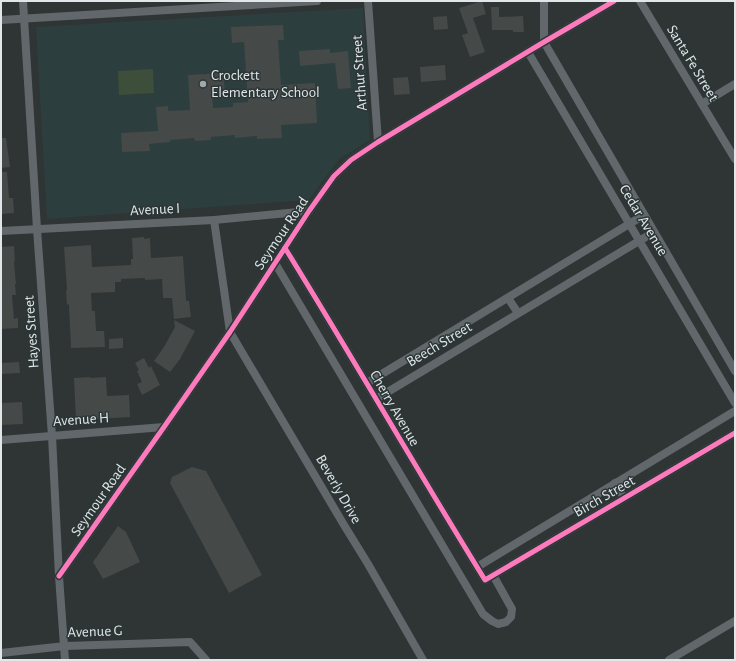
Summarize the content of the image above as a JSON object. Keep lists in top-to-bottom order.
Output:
{
  "streets": {
    "street": [
      "Santa Fe Street",
      "Arthur Street",
      "Avenue I",
      "Cedar Avenue",
      "Seymour Road",
      "Hayes Street",
      "Beech Street",
      "Cherry Avenue",
      "Avenue H",
      "Beverly Drive",
      "Birch Street",
      "Avenue G"
    ]
  },
  "crossings": [
    ["Arthur Street", "Seymour Road"],
    ["Avenue I", "Seymour Road"],
    ["Avenue I", "Hayes Street"],
    ["Cedar Avenue", "Seymour Road"],
    ["Cedar Avenue", "Beech Street"],
    ["Seymour Road", "Hayes Street"],
    ["Seymour Road", "Cherry Avenue"],
    ["Seymour Road", "Avenue H"],
    ["Seymour Road", "Beverly Drive"],
    ["Hayes Street", "Avenue H"],
    ["Hayes Street", "Avenue G"],
    ["Beech Street", "Cherry Avenue"],
    ["Cherry Avenue", "Birch Street"]
  ],
  "places": ["Crockett Elementary School"]
}
